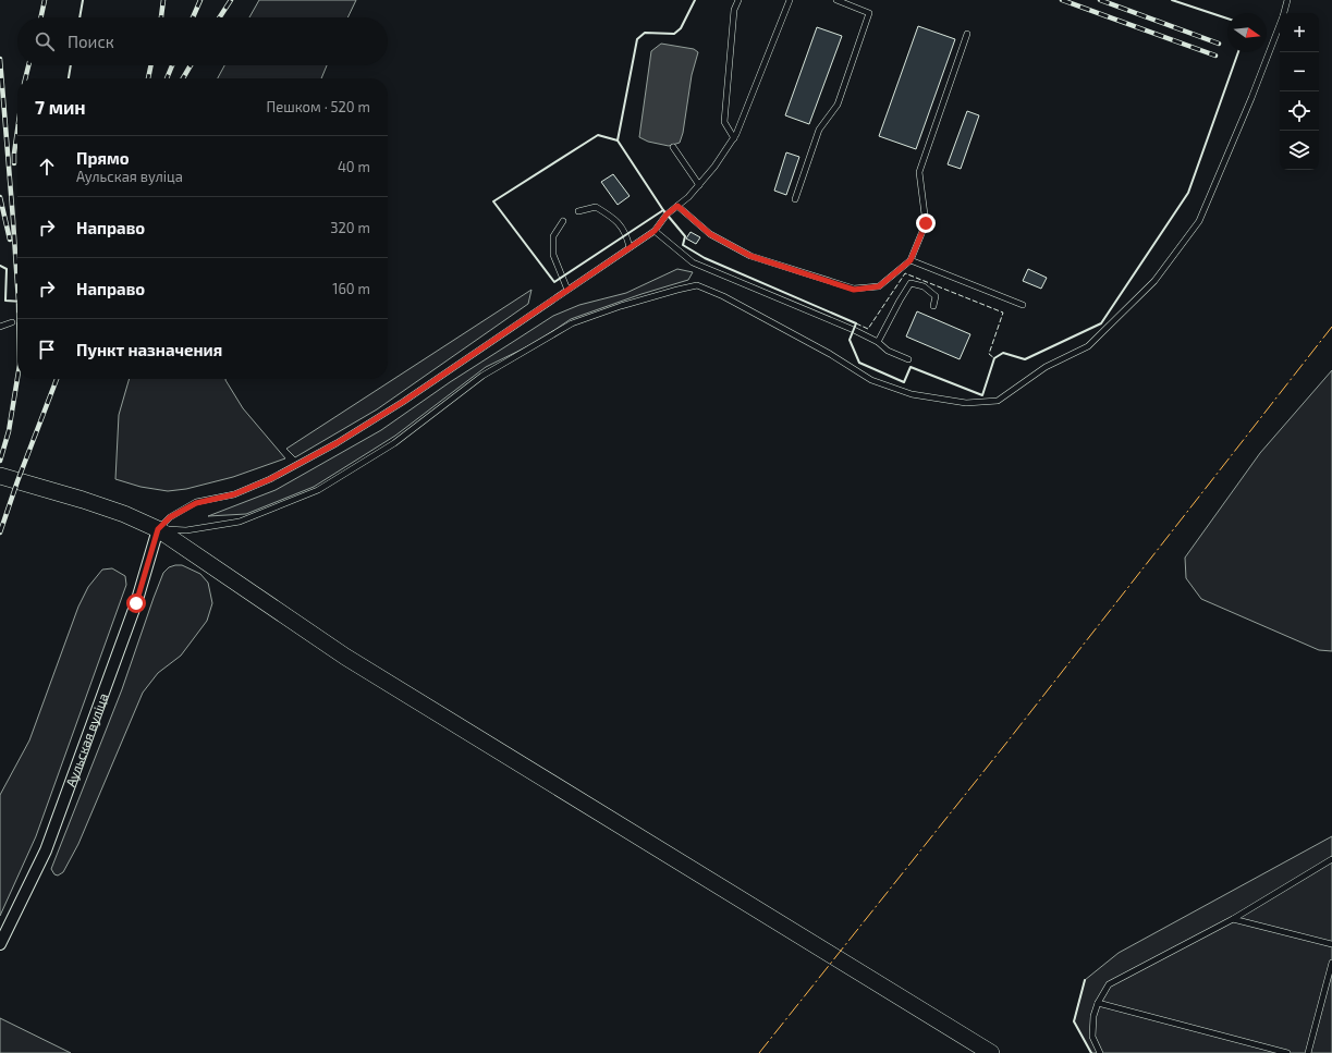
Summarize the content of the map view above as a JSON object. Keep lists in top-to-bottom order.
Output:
{
  "streets": {
    "street": ["Аульская вуліца"]
  },
  "north": "right",
  "page": {
    "map_buttons": ["+", "−"],
    "search": "Поиск",
    "heading": ["7 мин", "Пешком · 520 m"],
    "list": [
      ["Прямо", "Аульская вуліца", "40 m"],
      ["Направо", "320 m"],
      ["Направо", "160 m"],
      "Пункт назначения"
    ]
  }
}
